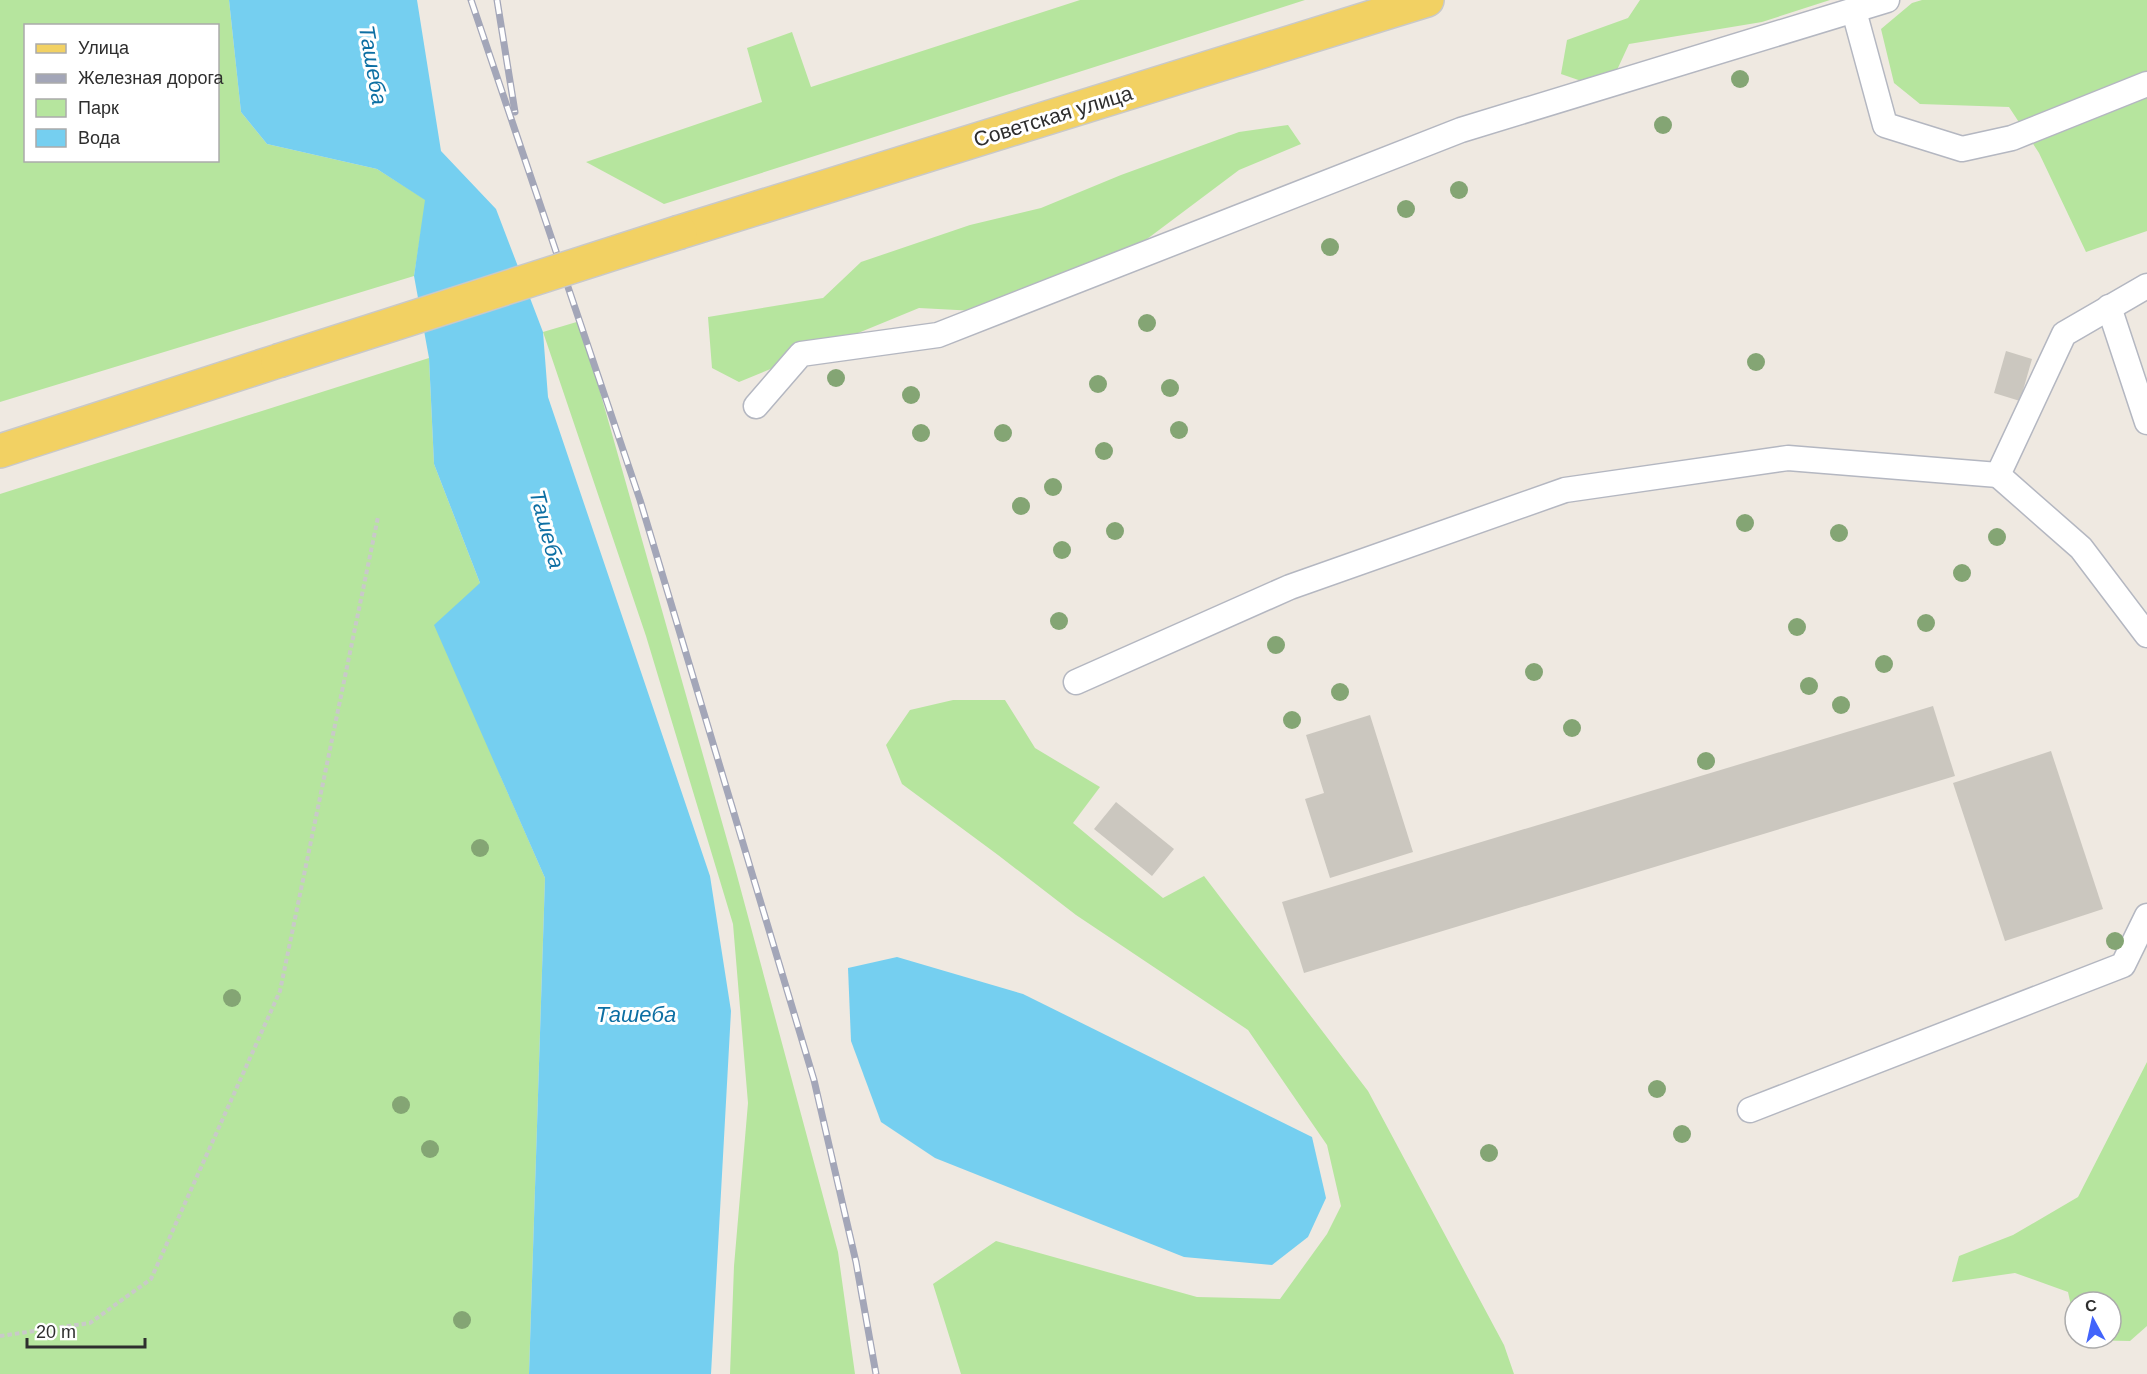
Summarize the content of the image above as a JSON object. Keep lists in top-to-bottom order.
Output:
{
  "streets": {
    "main road": ["Советская улица"]
  },
  "water": ["Ташеба"],
  "legend": [
    "Улица",
    "Железная дорога",
    "Парк",
    "Вода"
  ],
  "scale_bar": "20 m",
  "north": "top"
}
